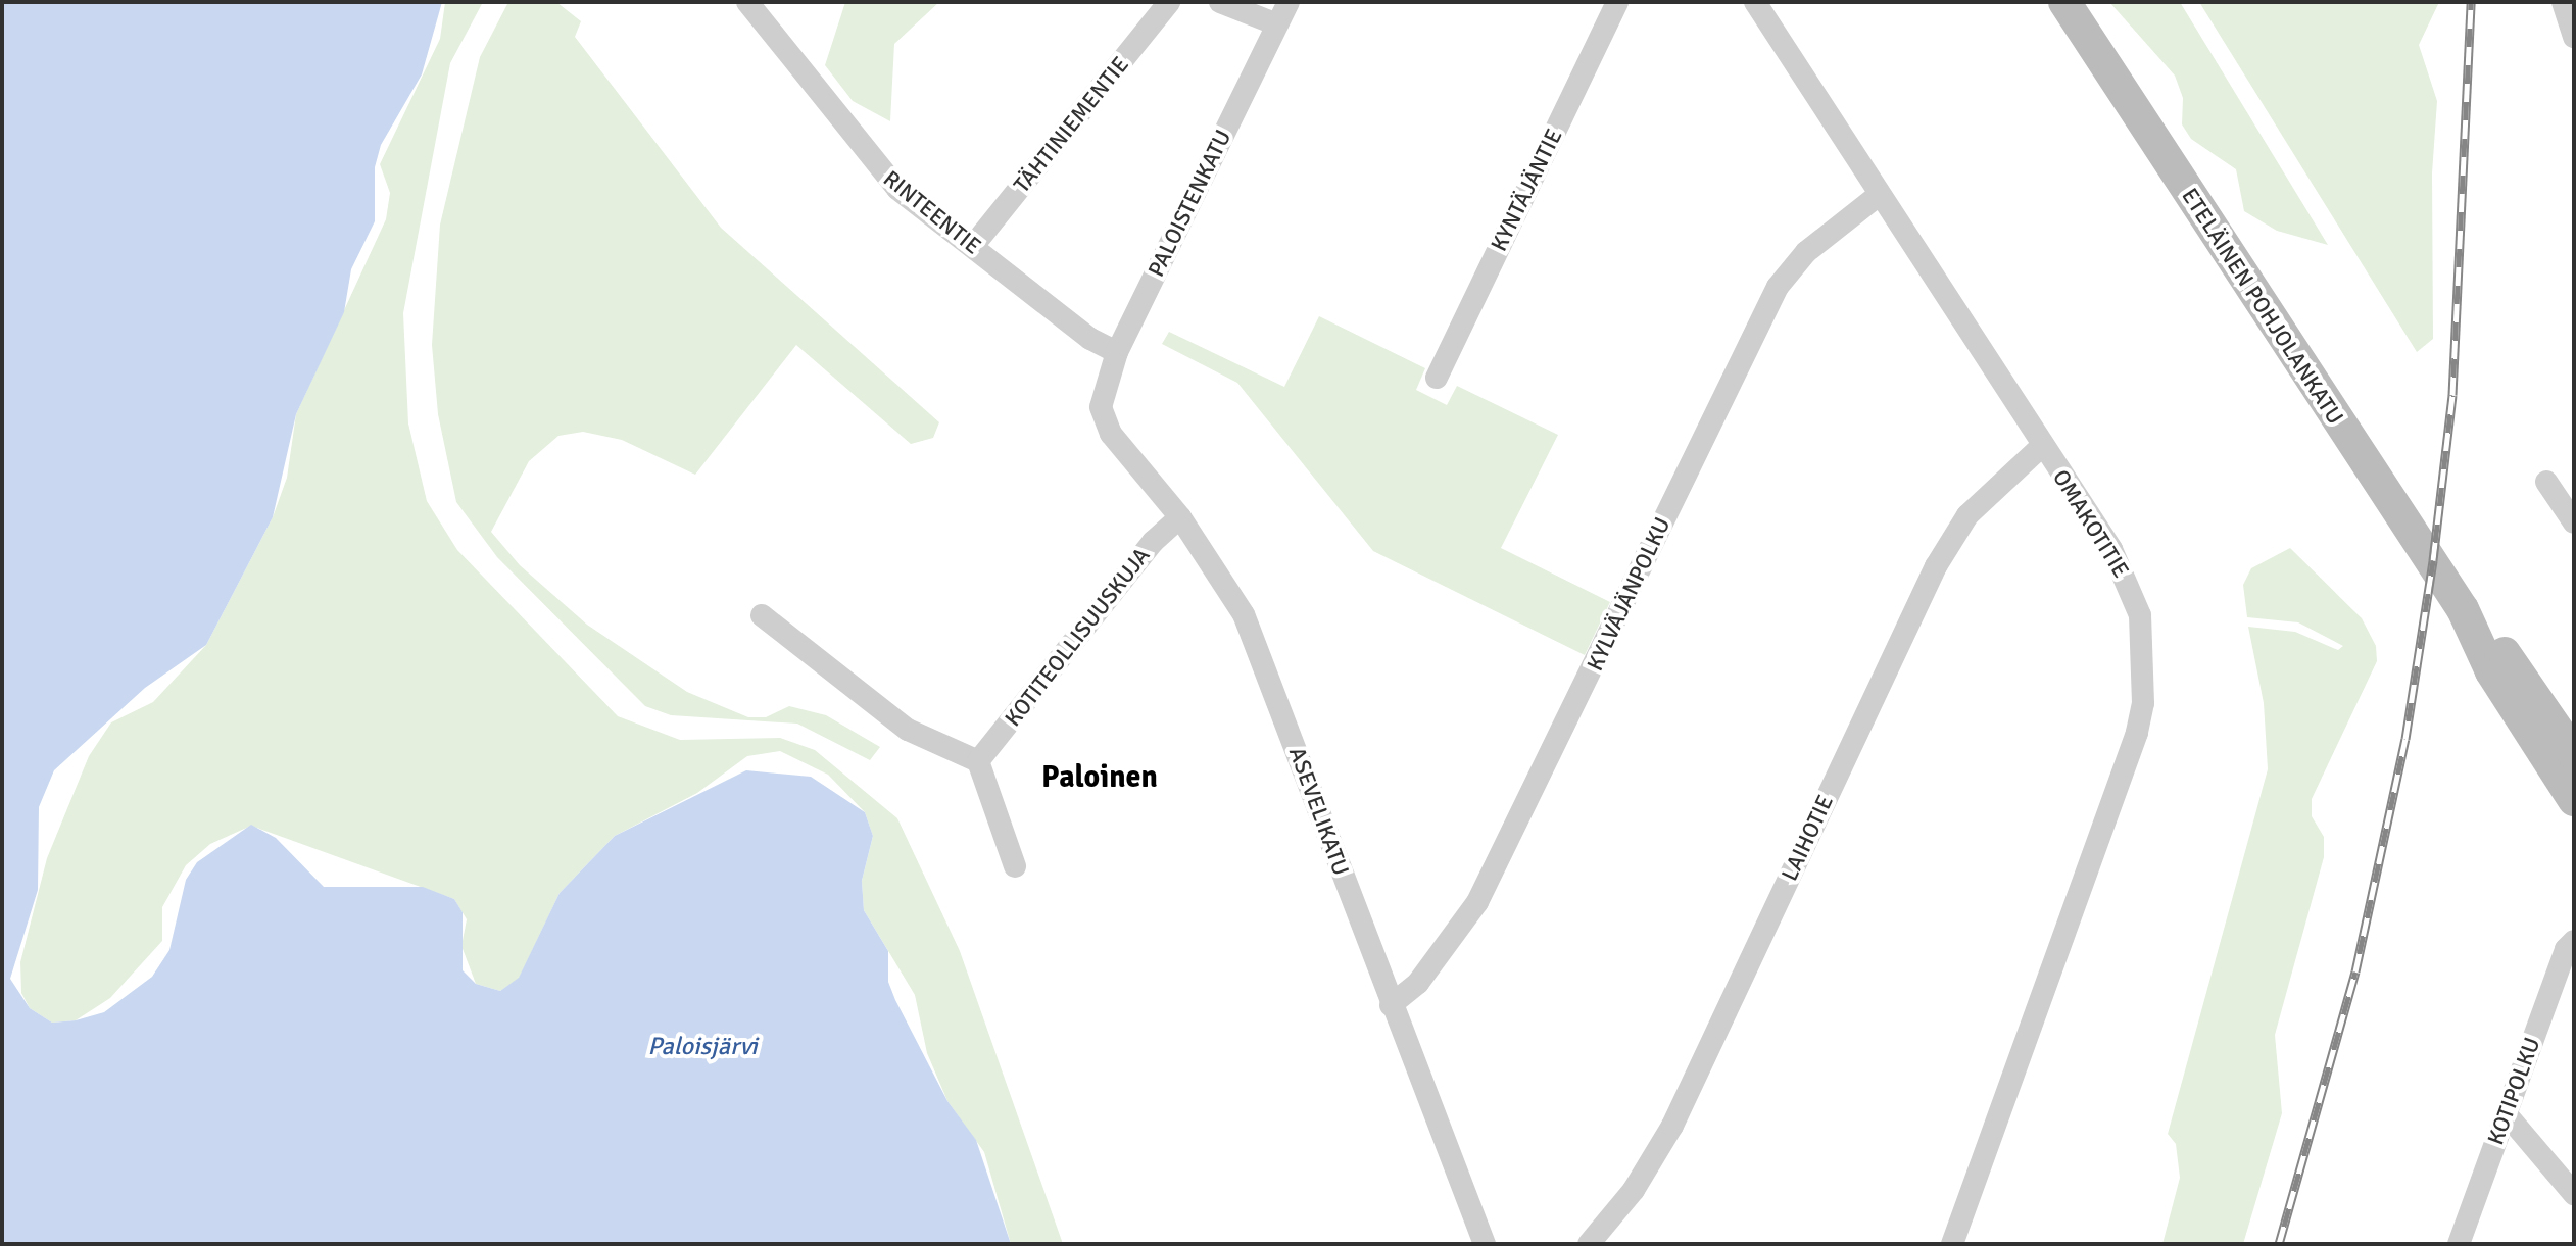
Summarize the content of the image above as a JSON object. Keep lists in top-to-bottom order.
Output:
{
  "streets": {
    "main road": ["ETELÄINEN POHJOLANKATU"],
    "street": [
      "TÄHTINIEMENTIE",
      "KYNTÄJÄNTIE",
      "PALOISTENKATU",
      "RINTEENTIE",
      "OMAKOTITIE",
      "KYLVÄJÄNPOLKU",
      "KOTITEOLLISUUSKUJA",
      "ASEVELIKATU",
      "LAIHOTIE",
      "KOTIPOLKU"
    ]
  },
  "crossings": [
    ["TÄHTINIEMENTIE", "RINTEENTIE"],
    ["PALOISTENKATU", "RINTEENTIE"],
    ["PALOISTENKATU", "ASEVELIKATU"],
    ["OMAKOTITIE", "KYLVÄJÄNPOLKU"],
    ["OMAKOTITIE", "LAIHOTIE"],
    ["KYLVÄJÄNPOLKU", "ASEVELIKATU"],
    ["KOTITEOLLISUUSKUJA", "ASEVELIKATU"]
  ],
  "districts": ["Paloinen"],
  "water": ["Paloisjärvi"]
}
